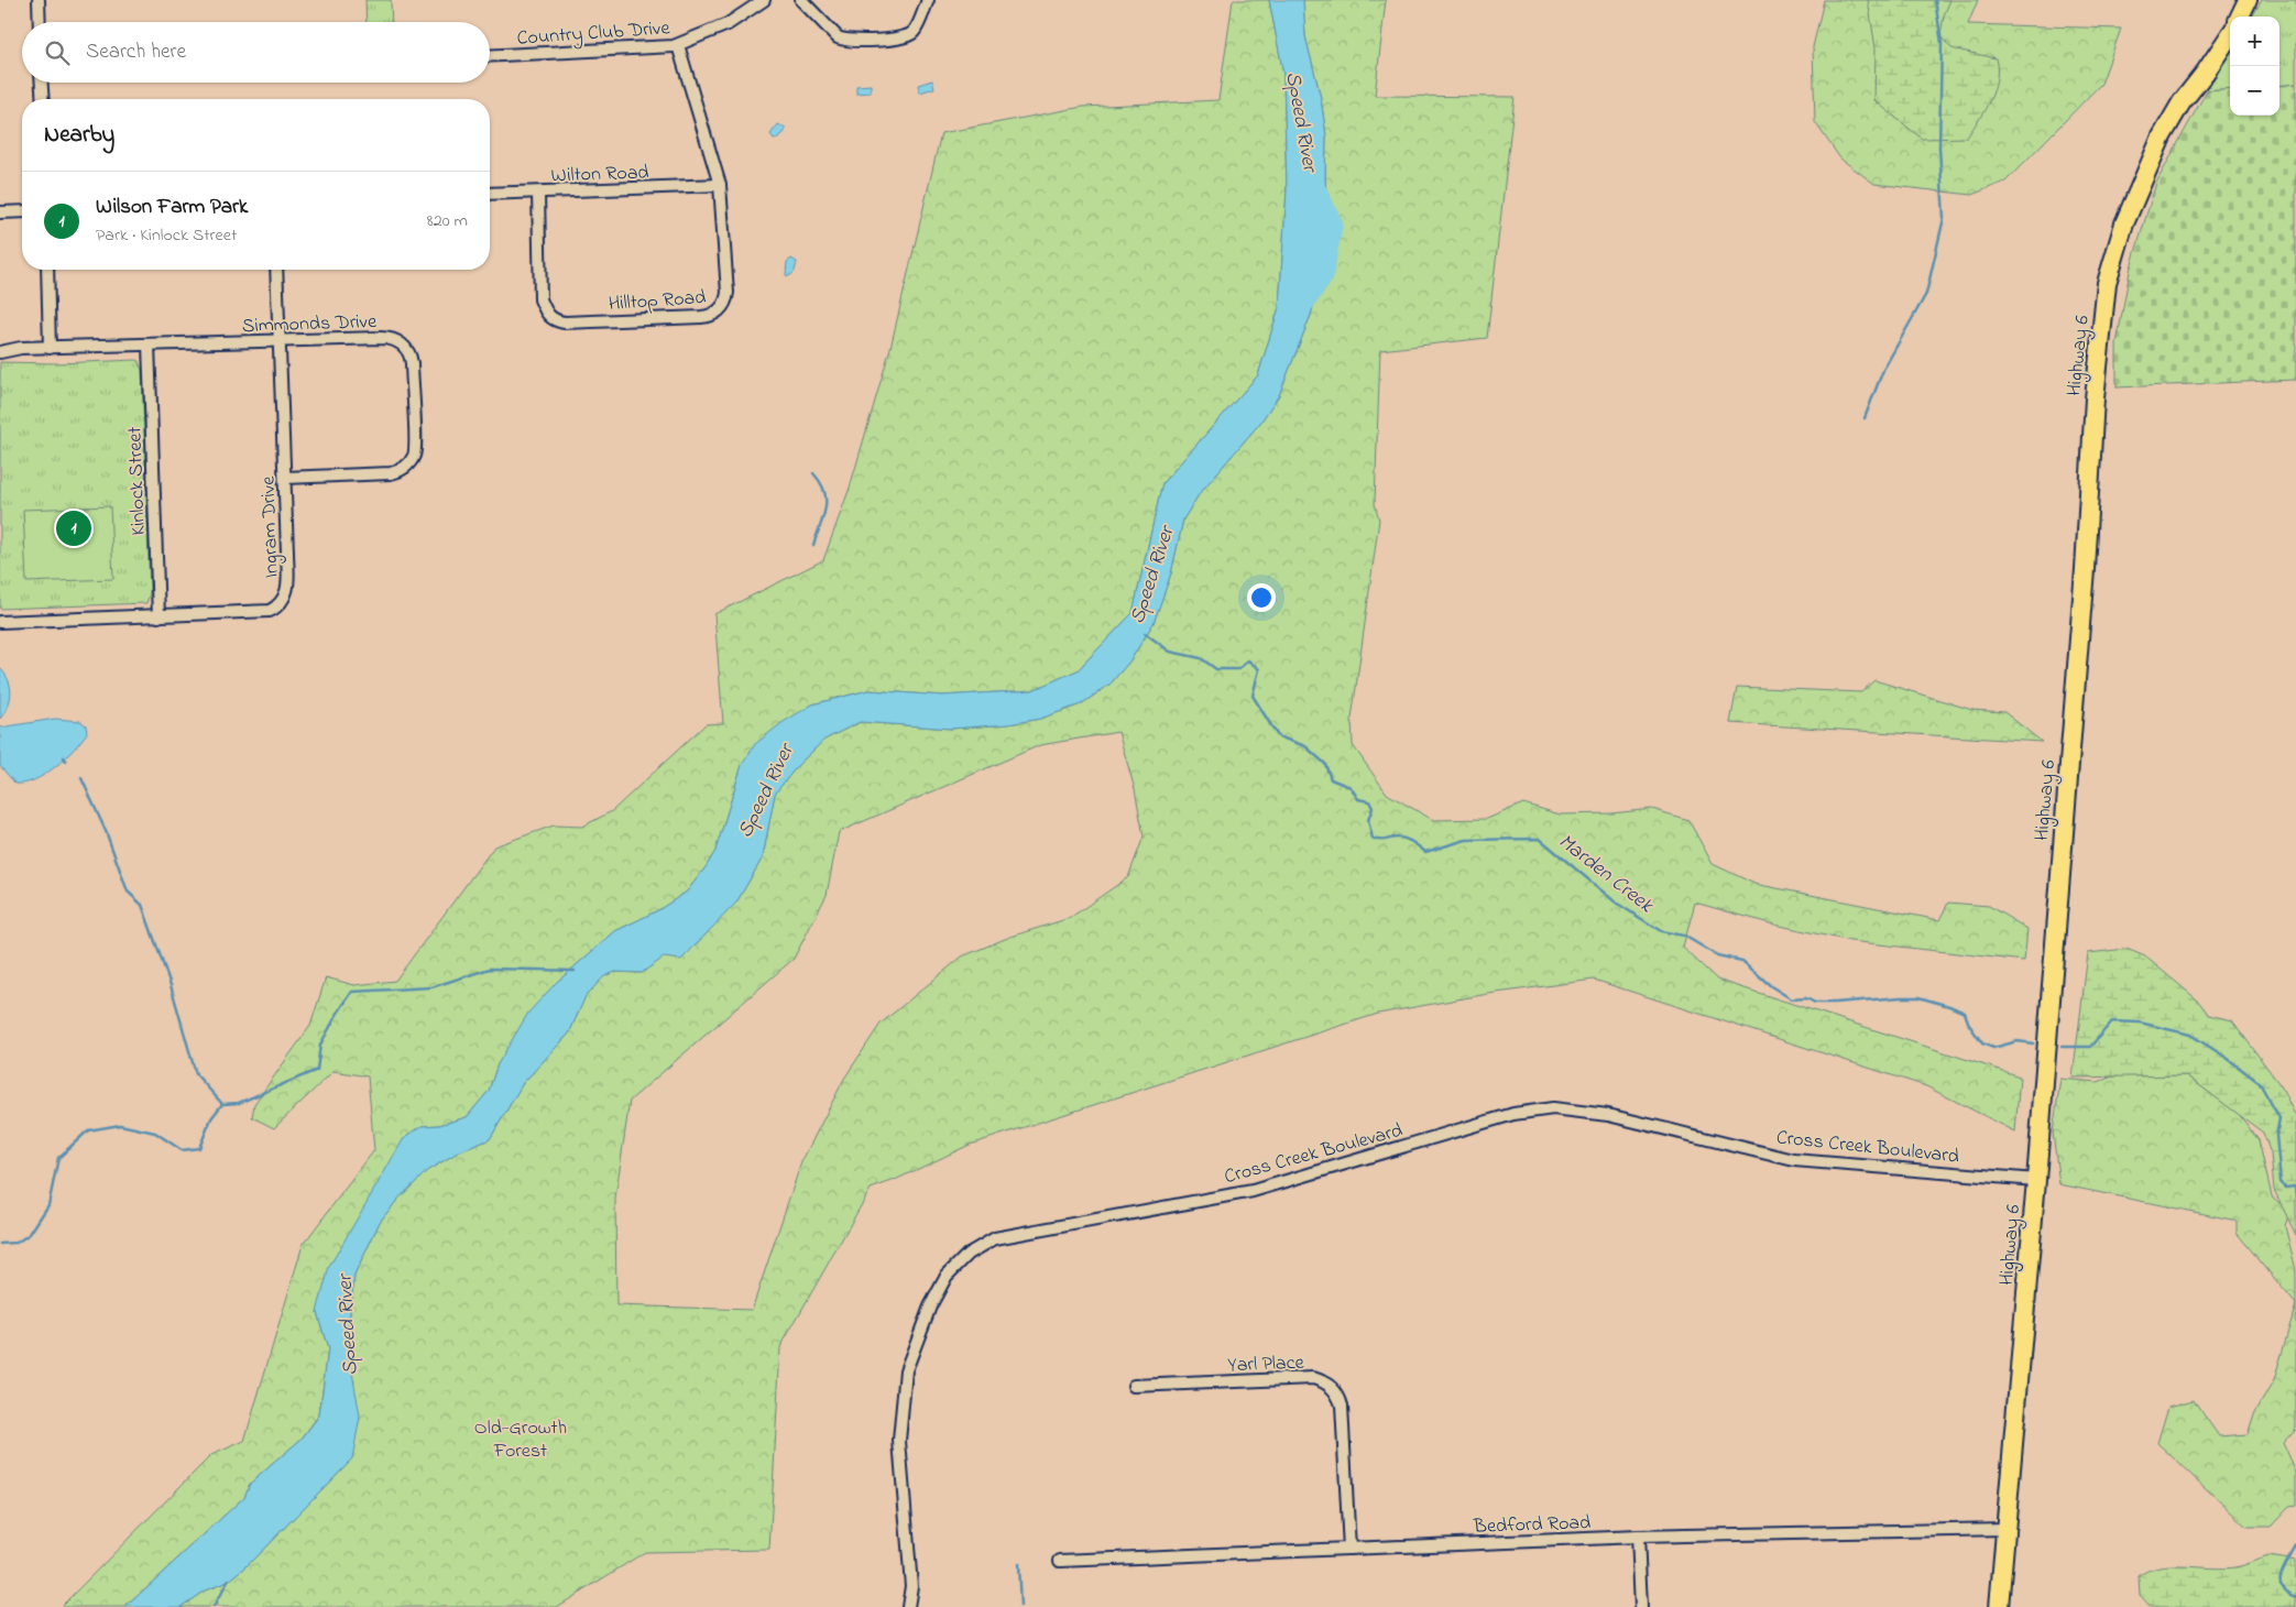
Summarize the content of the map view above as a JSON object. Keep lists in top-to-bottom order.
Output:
{
  "streets": {
    "main road": ["Highway 6"],
    "street": [
      "Country Club Drive",
      "Wilton Road",
      "Hilltop Road",
      "Simmonds Drive",
      "Kinlock Street",
      "Ingram Drive",
      "Cross Creek Boulevard",
      "Yarl Place",
      "Bedford Road"
    ]
  },
  "crossings": [
    ["Country Club Drive", "Hilltop Road"],
    ["Wilton Road", "Hilltop Road"],
    ["Simmonds Drive", "Kinlock Street"],
    ["Simmonds Drive", "Ingram Drive"],
    ["Highway 6", "Cross Creek Boulevard"],
    ["Highway 6", "Bedford Road"],
    ["Kinlock Street", "Ingram Drive"],
    ["Yarl Place", "Bedford Road"]
  ],
  "water": ["Speed River", "Marden Creek"],
  "parks": ["Old-Growth Forest"],
  "page": {
    "map_buttons": ["+", "−"],
    "search": "Search here",
    "heading": "Nearby",
    "list": [
      {
        "mark": "1",
        "name": "Wilson Farm Park",
        "note": "Park · Kinlock Street",
        "value": "820 m"
      }
    ],
    "pins": "1"
  }
}
